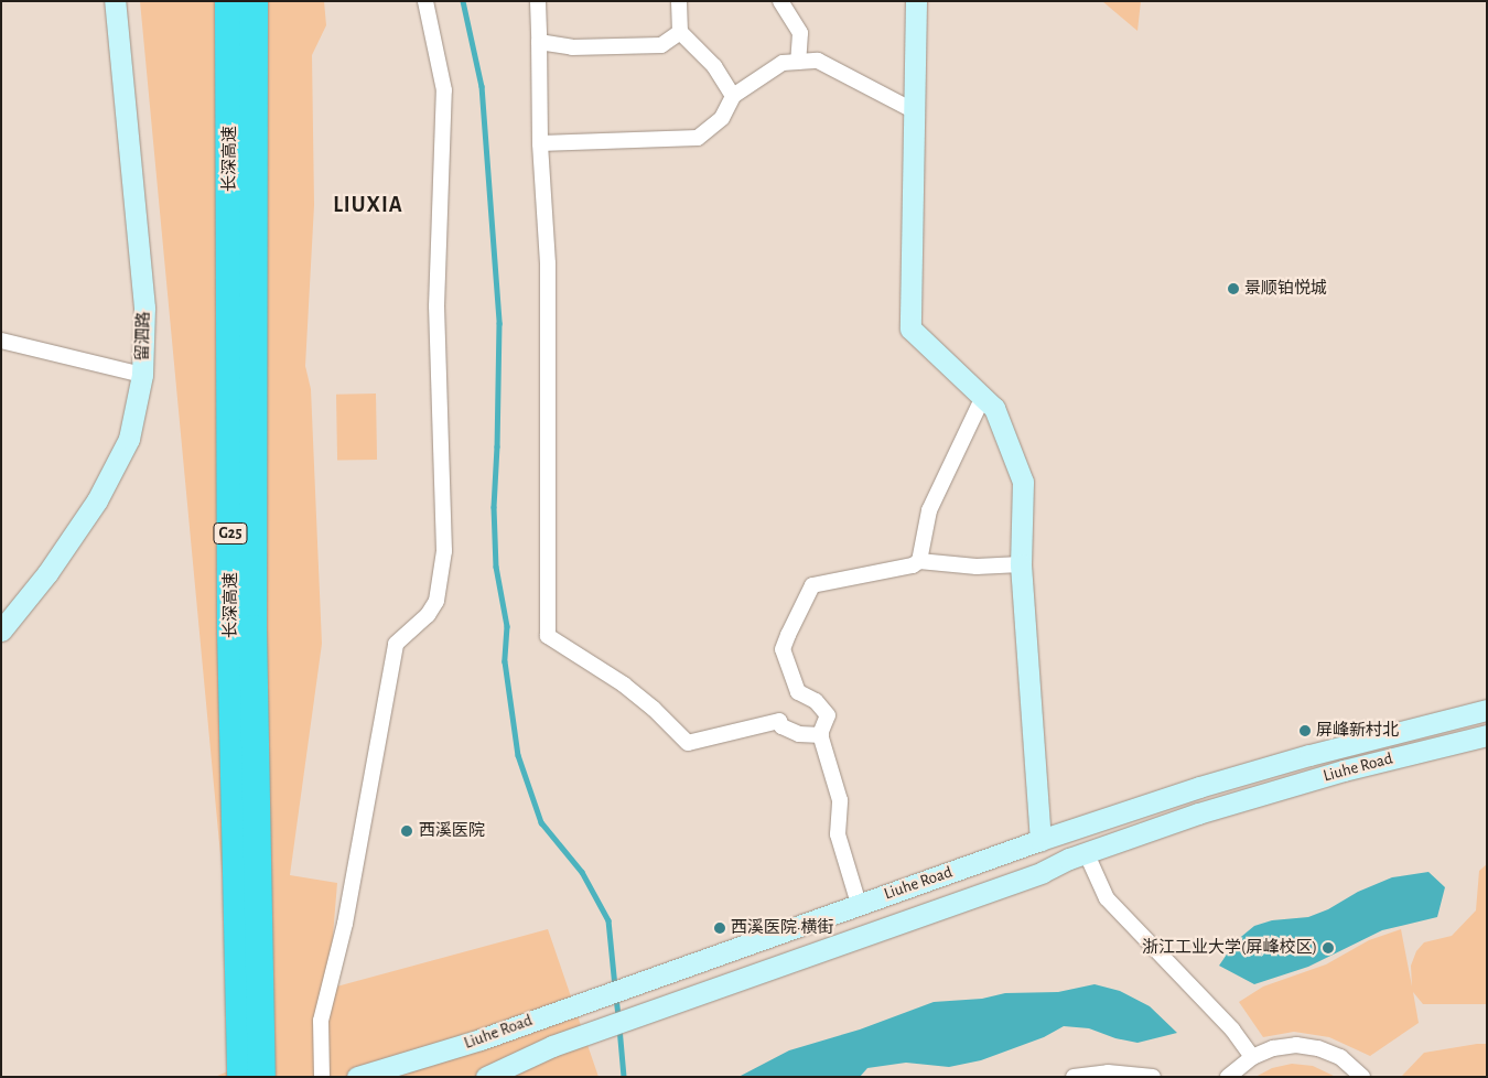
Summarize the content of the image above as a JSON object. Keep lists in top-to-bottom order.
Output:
{
  "streets": {
    "highway": ["长深高速", "G25"],
    "main road": ["留泗路", "Liuhe Road"]
  },
  "districts": ["LIUXIA"],
  "places": [
    "景顺铂悦城",
    "屏峰新村北",
    "西溪医院",
    "西溪医院·横街",
    "浙江工业大学(屏峰校区)"
  ]
}
